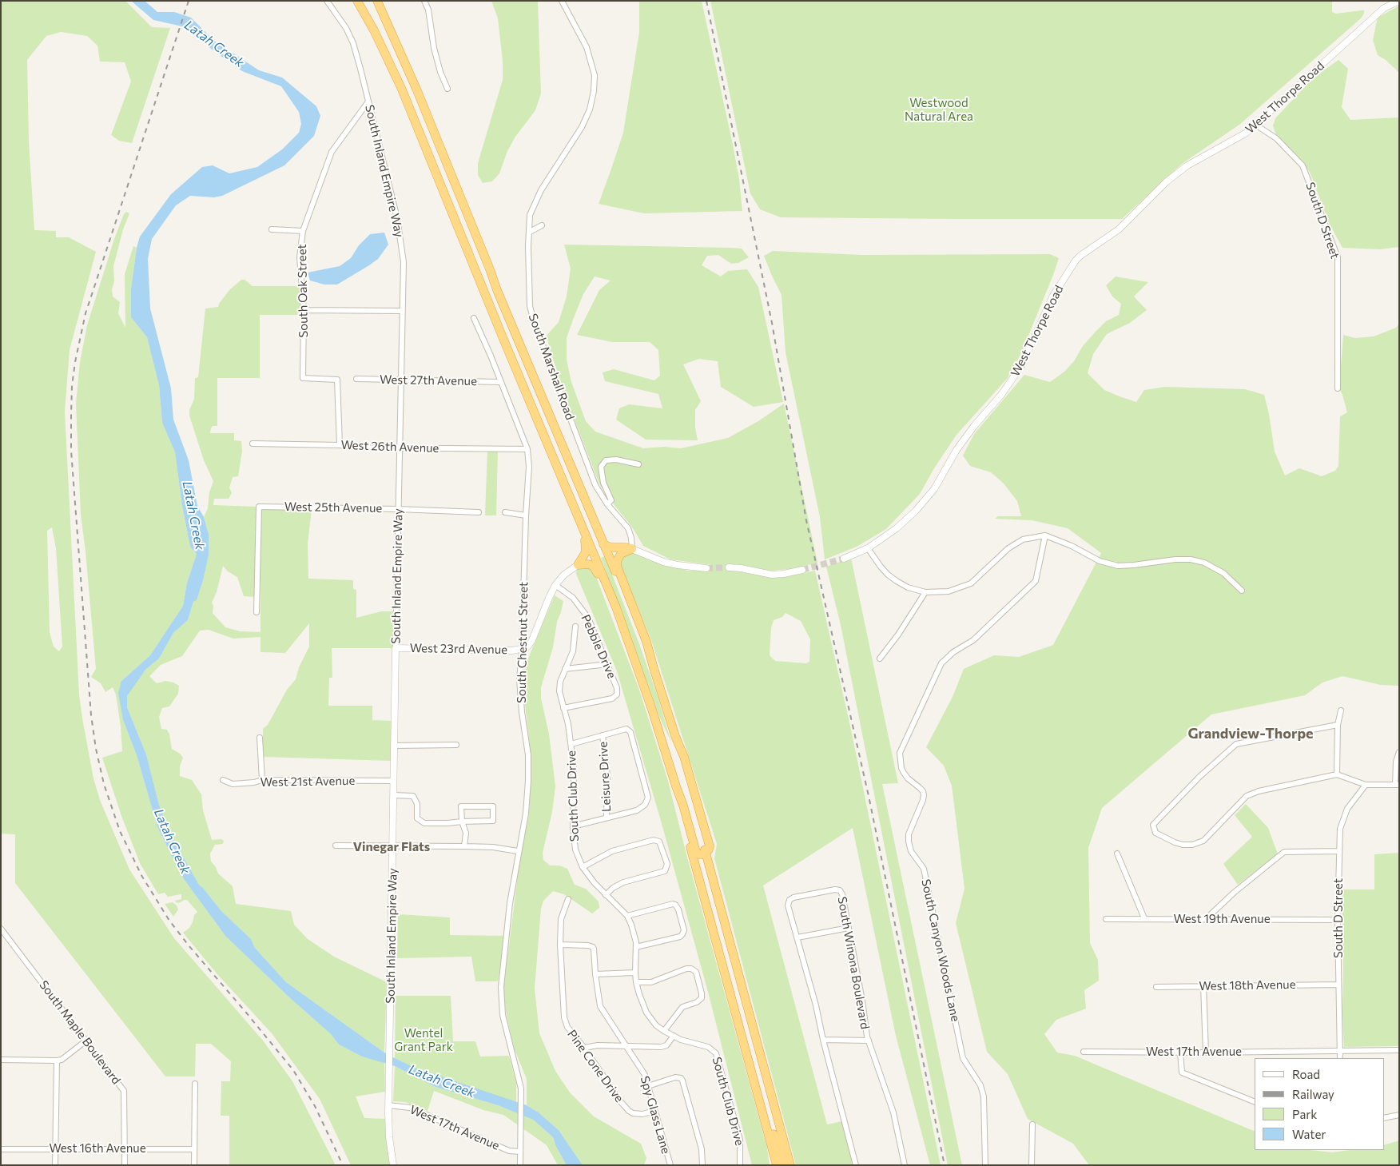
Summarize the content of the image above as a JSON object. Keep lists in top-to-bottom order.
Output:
{
  "streets": {
    "street": [
      "West Thorpe Road",
      "South Inland Empire Way",
      "South D Street",
      "South Oak Street",
      "South Marshall Road",
      "West 27th Avenue",
      "West 26th Avenue",
      "West 25th Avenue",
      "South Chestnut Street",
      "Pebble Drive",
      "West 23rd Avenue",
      "Leisure Drive",
      "West 21st Avenue",
      "South Club Drive",
      "West 19th Avenue",
      "South Canyon Woods Lane",
      "South Winona Boulevard",
      "West 18th Avenue",
      "South Maple Boulevard",
      "West 17th Avenue",
      "Pine Cone Drive",
      "Spy Glass Lane",
      "West 16th Avenue"
    ]
  },
  "crossings": [
    ["West Thorpe Road", "South D Street"],
    ["South Inland Empire Way", "South Oak Street"],
    ["South Inland Empire Way", "West 27th Avenue"],
    ["South Inland Empire Way", "West 26th Avenue"],
    ["South Inland Empire Way", "West 25th Avenue"],
    ["South Inland Empire Way", "West 23rd Avenue"],
    ["South Inland Empire Way", "West 21st Avenue"],
    ["South Inland Empire Way", "West 17th Avenue"],
    ["South D Street", "West 19th Avenue"],
    ["South D Street", "West 18th Avenue"],
    ["South D Street", "West 17th Avenue"],
    ["South Oak Street", "West 26th Avenue"],
    ["West 27th Avenue", "South Chestnut Street"],
    ["West 26th Avenue", "South Chestnut Street"],
    ["South Chestnut Street", "West 23rd Avenue"],
    ["South Chestnut Street", "West 17th Avenue"],
    ["Pebble Drive", "South Club Drive"],
    ["South Maple Boulevard", "West 16th Avenue"],
    ["Pine Cone Drive", "Spy Glass Lane"]
  ],
  "districts": ["Grandview-Thorpe", "Vinegar Flats"],
  "water": ["Latah Creek"],
  "parks": ["Westwood Natural Area", "Wentel Grant Park"],
  "legend": [
    "Road",
    "Railway",
    "Park",
    "Water"
  ]
}
